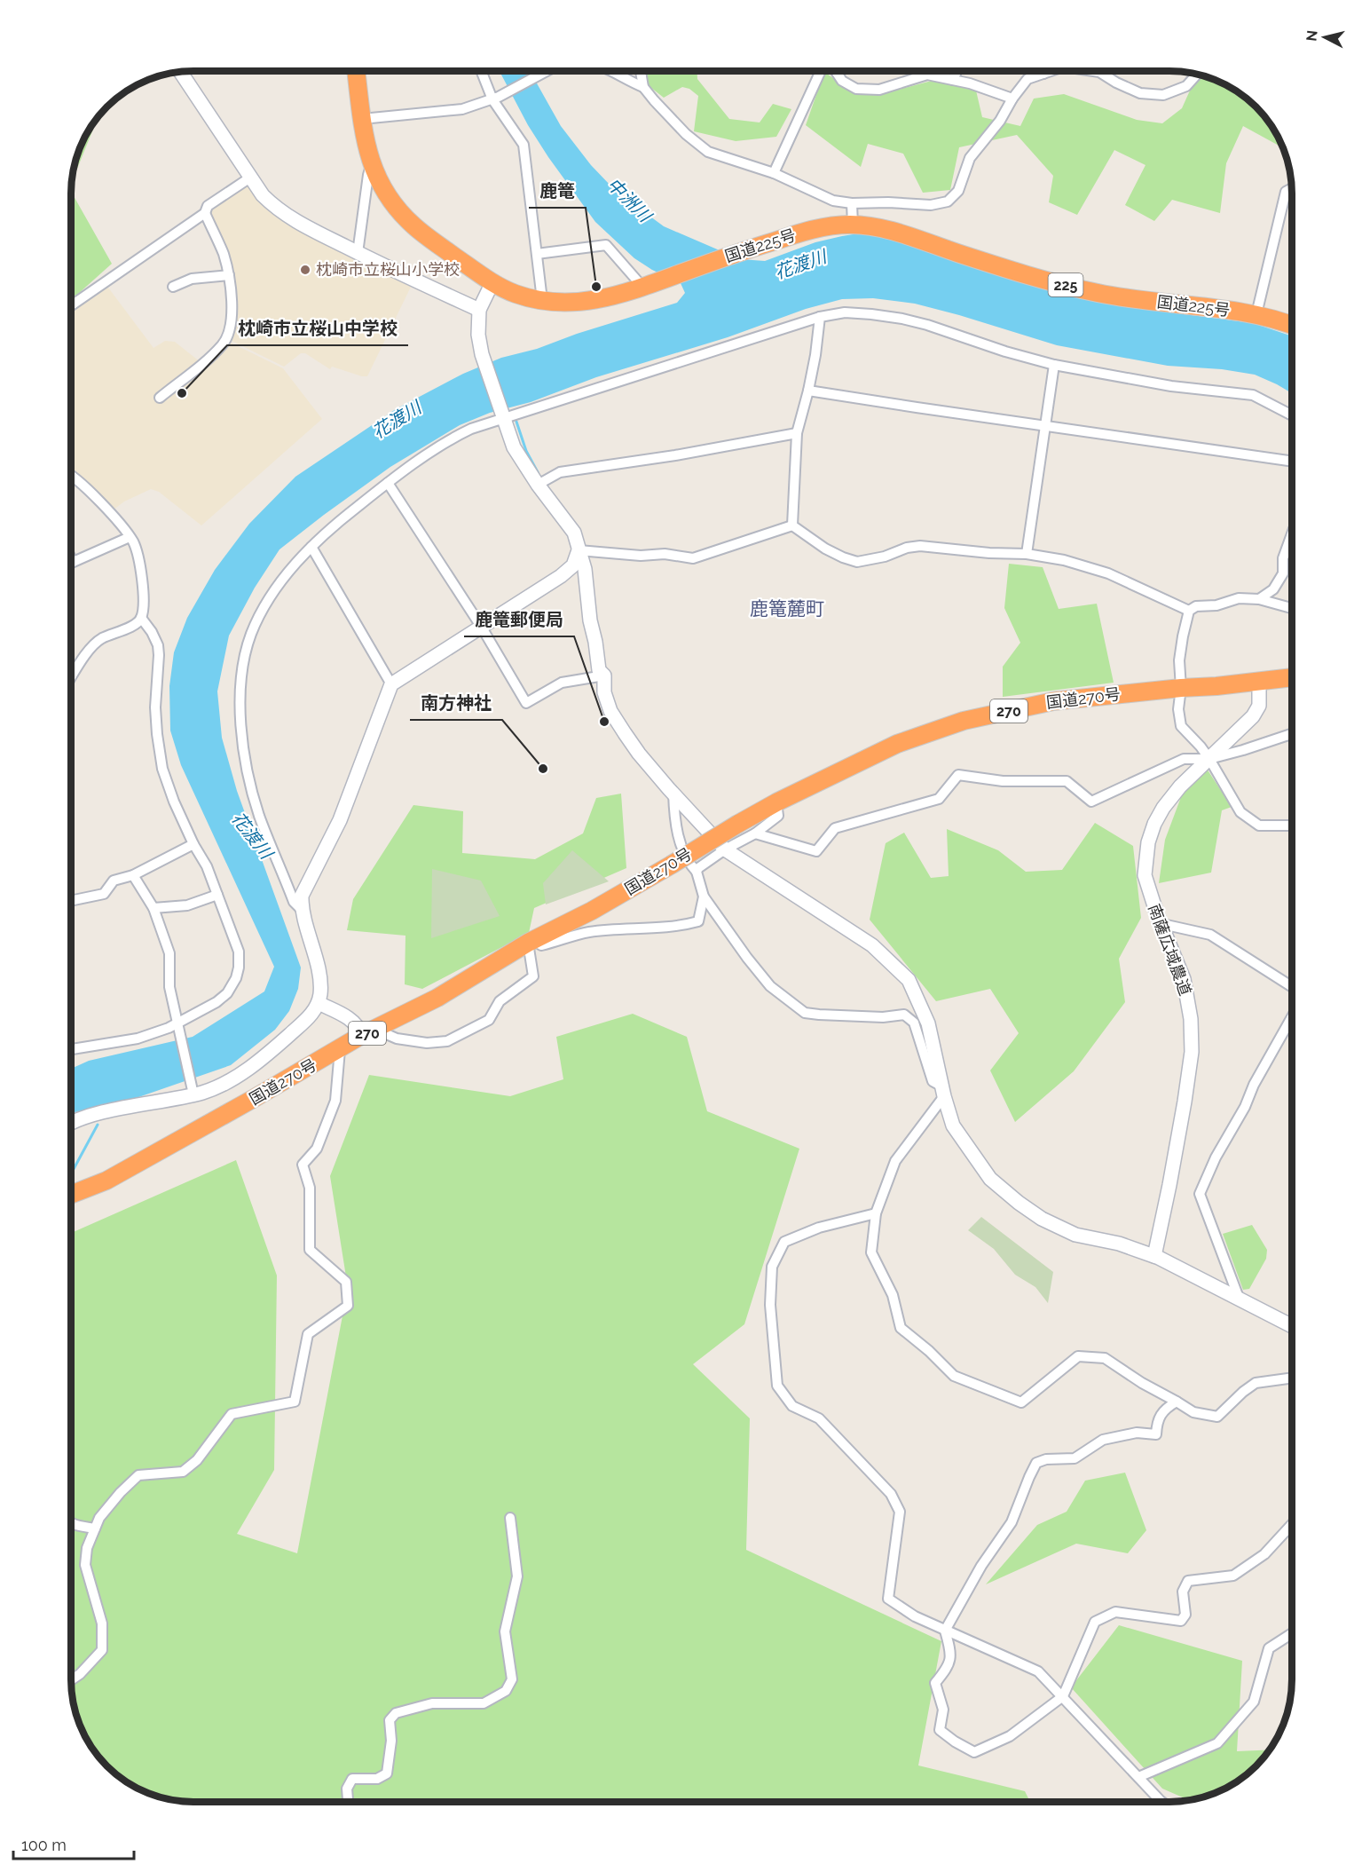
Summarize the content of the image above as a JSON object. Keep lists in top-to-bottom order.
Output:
{
  "streets": {
    "highway": [
      "国道225号",
      "225",
      "国道270号",
      "270"
    ],
    "street": ["南薩広域農道"]
  },
  "crossings": [
    ["国道270号", "南薩広域農道"]
  ],
  "districts": ["鹿篭麓町"],
  "water": ["中洲川", "花渡川"],
  "places": [
    "枕崎市立桜山小学校",
    "鹿篭",
    "枕崎市立桜山中学校",
    "鹿篭郵便局",
    "南方神社"
  ],
  "scale_bar": "100 m",
  "north": "left"
}
